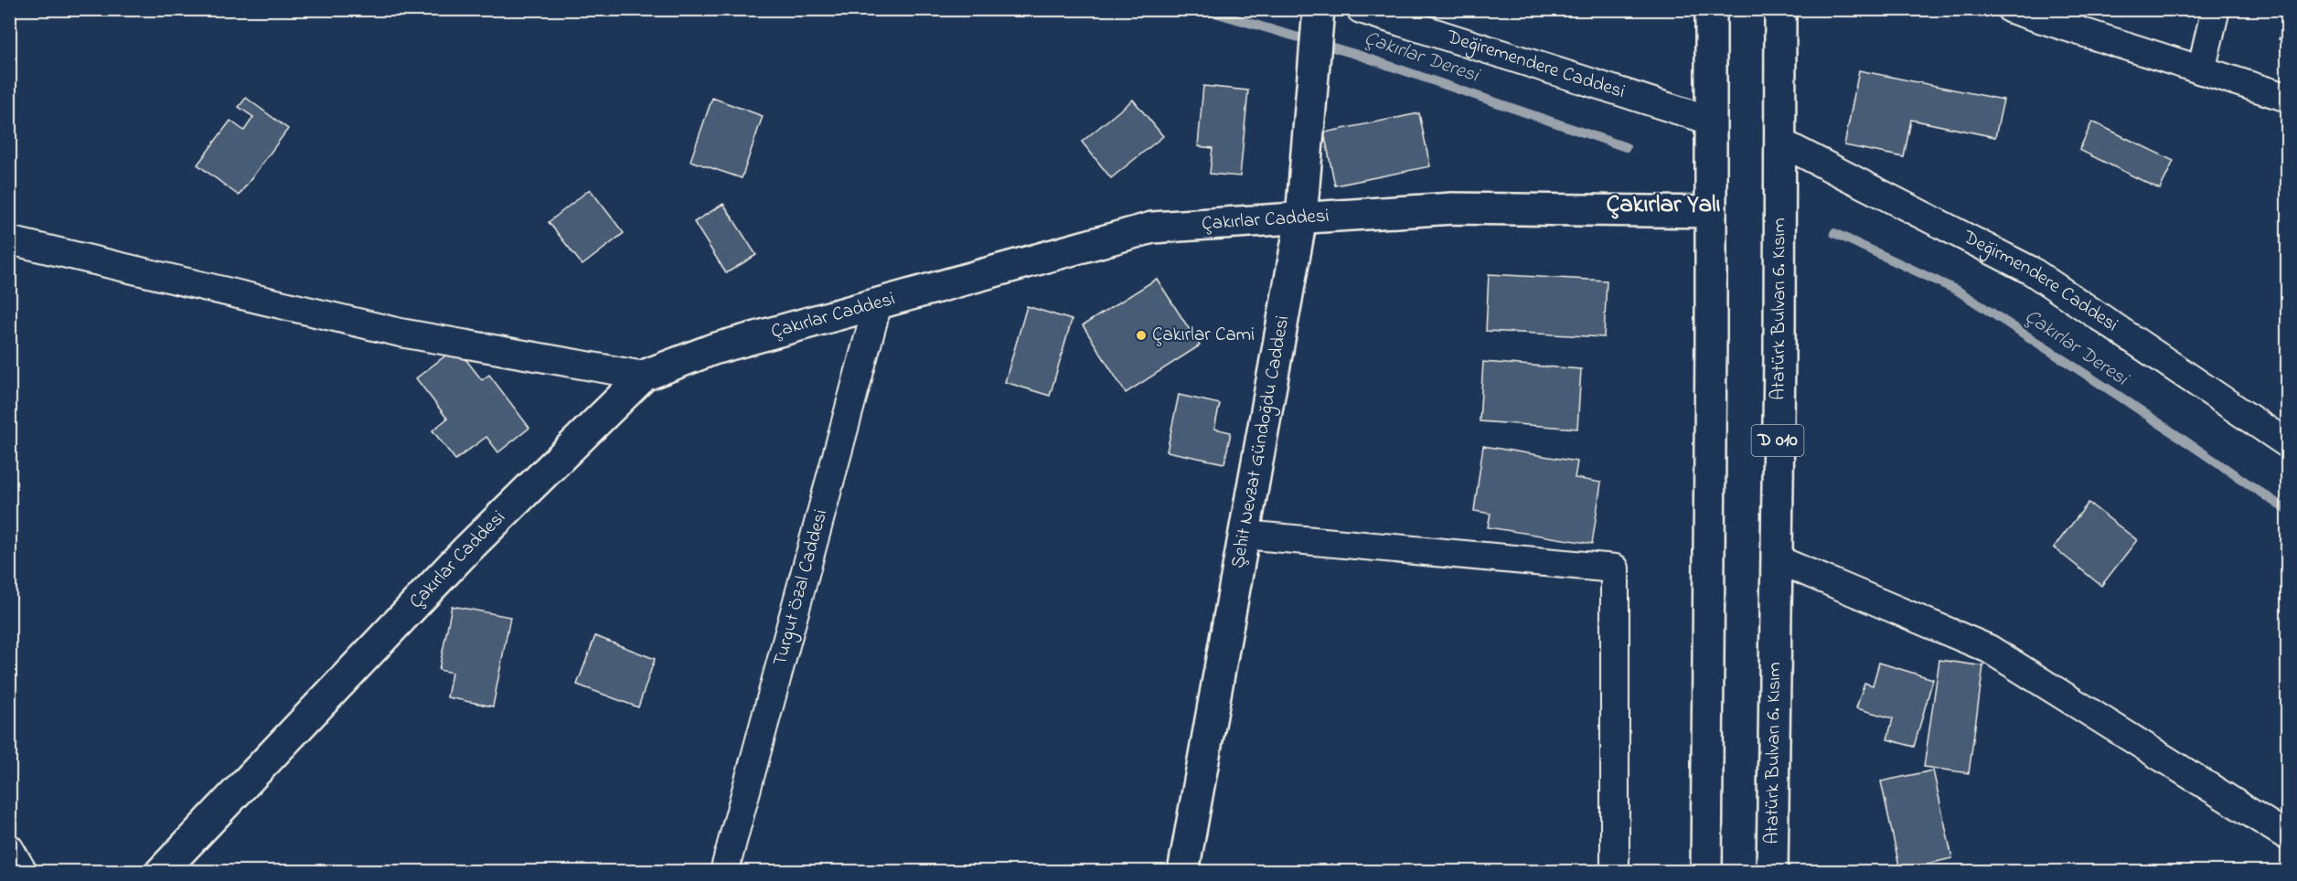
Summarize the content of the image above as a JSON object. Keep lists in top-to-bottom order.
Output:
{
  "streets": {
    "main road": [
      "Çakırlar Caddesi",
      "Atatürk Bulvarı 6. Kısım",
      "D 010",
      "Şehit Nevzat Gündoğdu Caddesi"
    ],
    "street": ["Değiremendere Caddesi", "Değirmendere Caddesi", "Turgut Özal Caddesi"]
  },
  "crossings": [
    ["Çakırlar Caddesi", "Şehit Nevzat Gündoğdu Caddesi"],
    ["Çakırlar Caddesi", "Turgut Özal Caddesi"],
    ["Değirmendere Caddesi", "Atatürk Bulvarı 6. Kısım"]
  ],
  "districts": ["Çakırlar Yalı"],
  "water": ["Çakırlar Deresi"],
  "places": ["Çakırlar Cami"]
}
